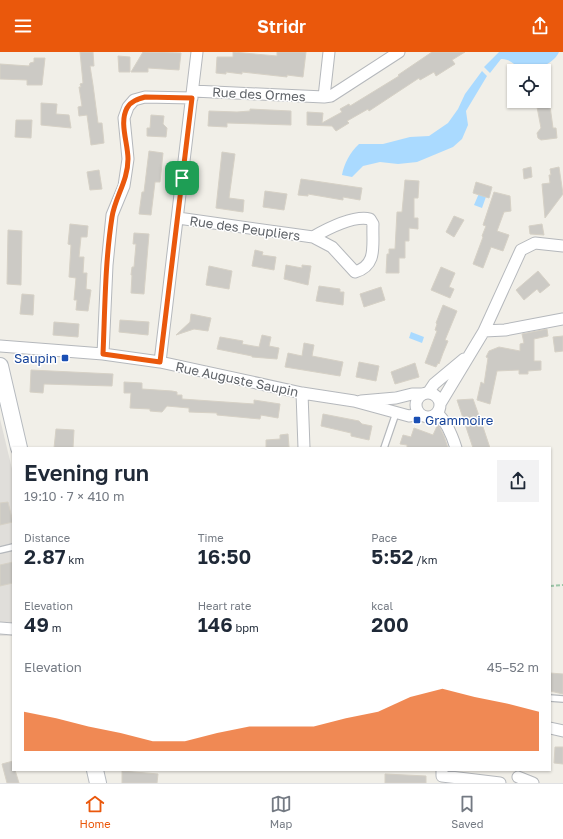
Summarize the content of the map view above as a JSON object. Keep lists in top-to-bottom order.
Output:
{
  "streets": {
    "street": ["Rue des Ormes", "Rue des Peupliers", "Rue Auguste Saupin"]
  },
  "crossings": [
    ["Rue des Ormes", "Rue Auguste Saupin"]
  ],
  "places": {
    "transit": ["Saupin", "Grammoire"]
  },
  "page": {
    "header": "Stridr",
    "heading": ["Evening run", "19:10 · 7 × 410 m"],
    "stats": [
      ["Distance", "2.87 km"],
      ["Time", "16:50"],
      ["Pace", "5:52 /km"],
      ["Elevation", "49 m"],
      ["Heart rate", "146 bpm"],
      ["kcal", "200"]
    ],
    "chart": ["Elevation", "45–52 m"],
    "tabs": ["Home", "Map", "Saved"]
  }
}
